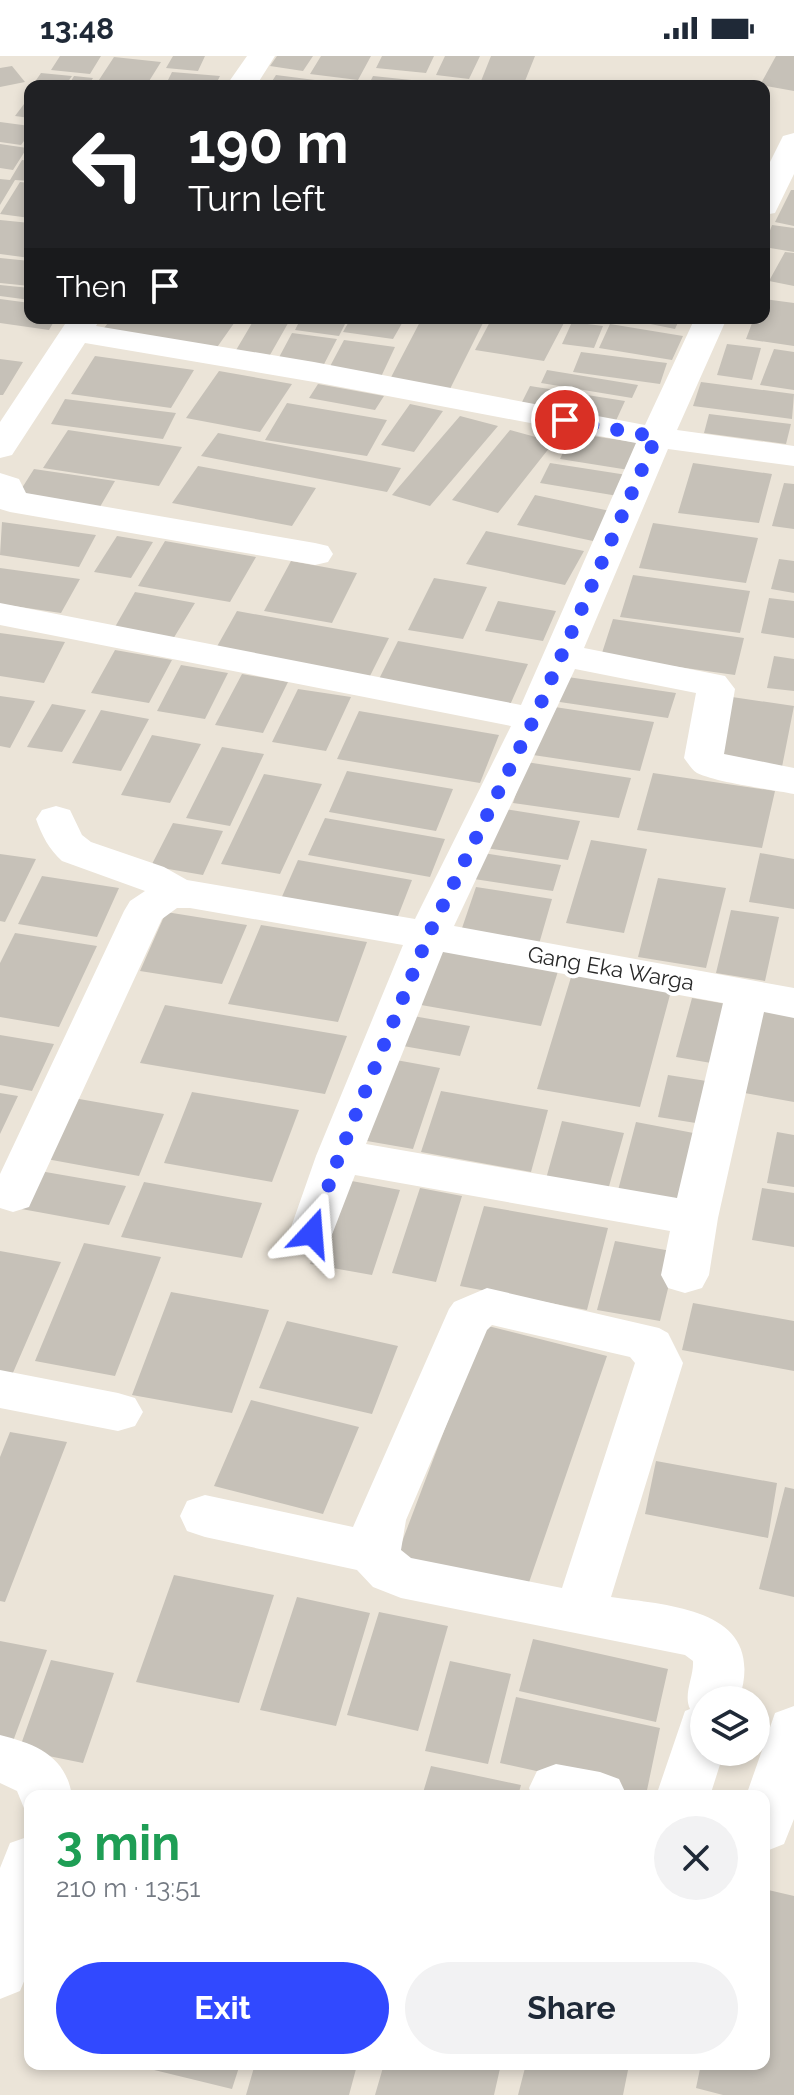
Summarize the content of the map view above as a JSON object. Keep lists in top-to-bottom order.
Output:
{
  "streets": {
    "street": ["Gang Eka Warga"]
  },
  "page": {
    "status": "13:48",
    "turn": ["190 m", "Turn left"],
    "then": "Then",
    "heading": ["3 min", "210 m · 13:51"],
    "buttons": ["Exit", "Share"]
  }
}
